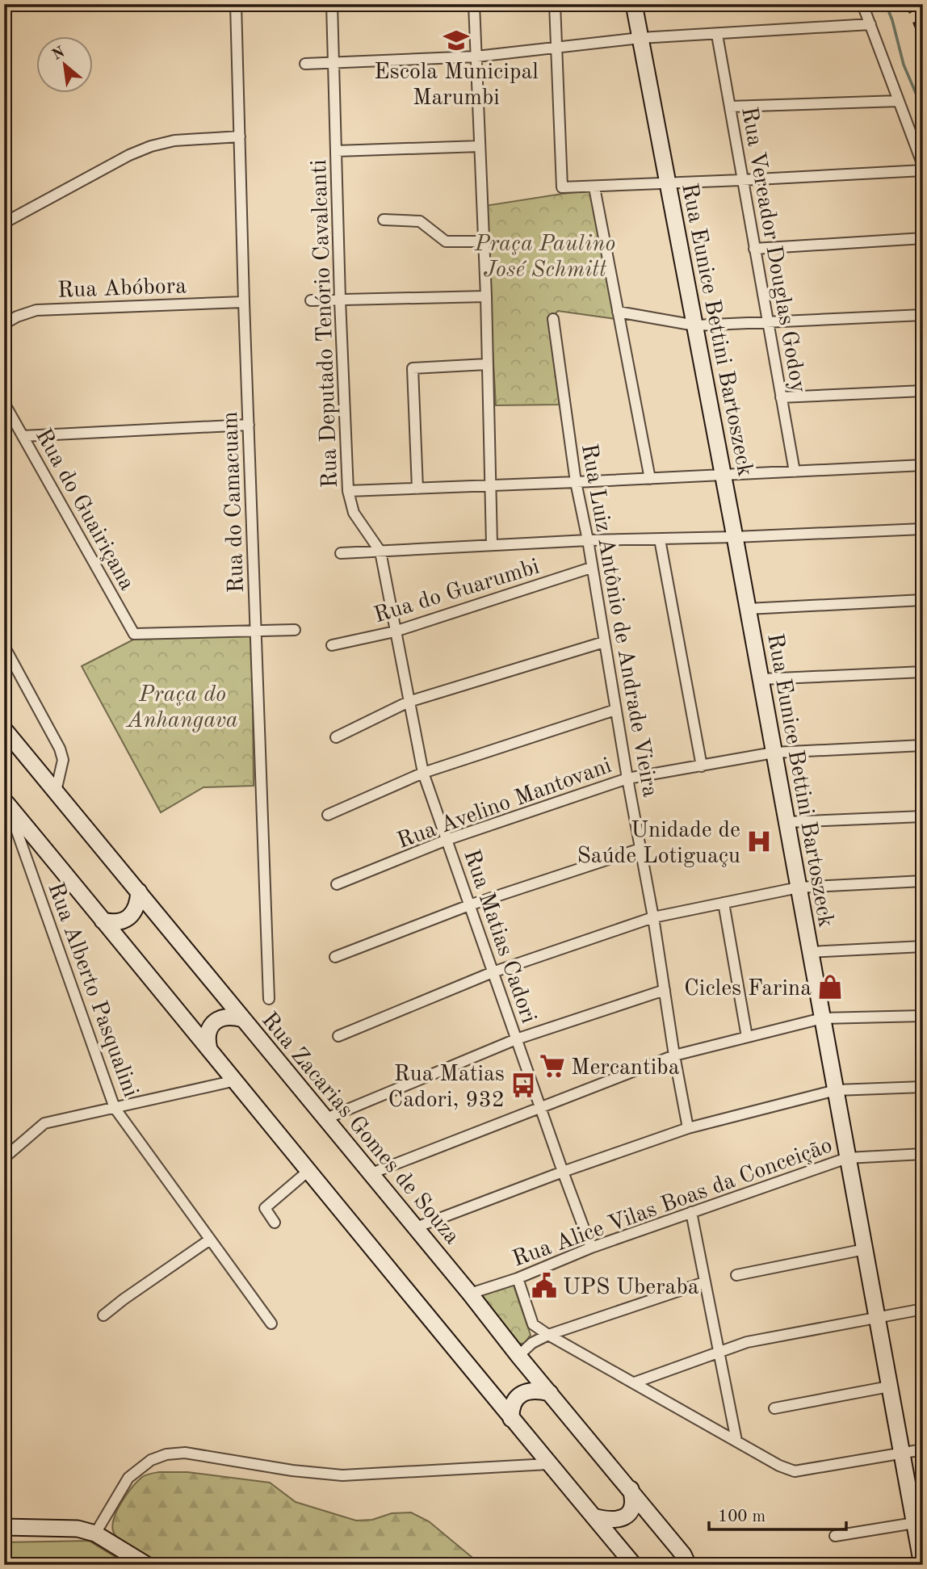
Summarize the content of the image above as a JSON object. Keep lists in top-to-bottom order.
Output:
{
  "streets": {
    "main road": ["Rua Eunice Bettini Bartoszeck", "Rua Zacarias Gomes de Souza"],
    "street": [
      "Rua Vereador Douglas Godoy",
      "Rua Abóbora",
      "Rua Deputado Tenório Cavalcanti",
      "Rua do Camacuam",
      "Rua do Guairiçana",
      "Rua do Guarumbi",
      "Rua Luiz Antônio de Andrade Vieira",
      "Rua Avelino Mantovani",
      "Rua Matias Cadori",
      "Rua Alberto Pasqualini",
      "Rua Alice Vilas Boas da Conceição"
    ]
  },
  "crossings": [
    ["Rua Abóbora", "Rua do Camacuam"],
    ["Rua Deputado Tenório Cavalcanti", "Rua do Guarumbi"],
    ["Rua Deputado Tenório Cavalcanti", "Rua Matias Cadori"],
    ["Rua Eunice Bettini Bartoszeck", "Rua Avelino Mantovani"],
    ["Rua Eunice Bettini Bartoszeck", "Rua Alice Vilas Boas da Conceição"],
    ["Rua do Camacuam", "Rua do Guairiçana"],
    ["Rua do Guarumbi", "Rua Luiz Antônio de Andrade Vieira"],
    ["Rua do Guarumbi", "Rua Matias Cadori"],
    ["Rua Luiz Antônio de Andrade Vieira", "Rua Avelino Mantovani"],
    ["Rua Avelino Mantovani", "Rua Matias Cadori"],
    ["Rua Matias Cadori", "Rua Alice Vilas Boas da Conceição"],
    ["Rua Zacarias Gomes de Souza", "Rua Alice Vilas Boas da Conceição"]
  ],
  "parks": ["Praça Paulino José Schmitt", "Praça do Anhangava"],
  "places": {
    "school or university": ["Escola Municipal Marumbi"],
    "hospital": ["Unidade de Saúde Lotiguaçu"],
    "shop": ["Cicles Farina"],
    "supermarket": ["Mercantiba"],
    "bus stop": ["Rua Matias Cadori, 932"],
    "public building": ["UPS Uberaba"]
  },
  "scale_bar": "100 m",
  "north": "top left"
}
